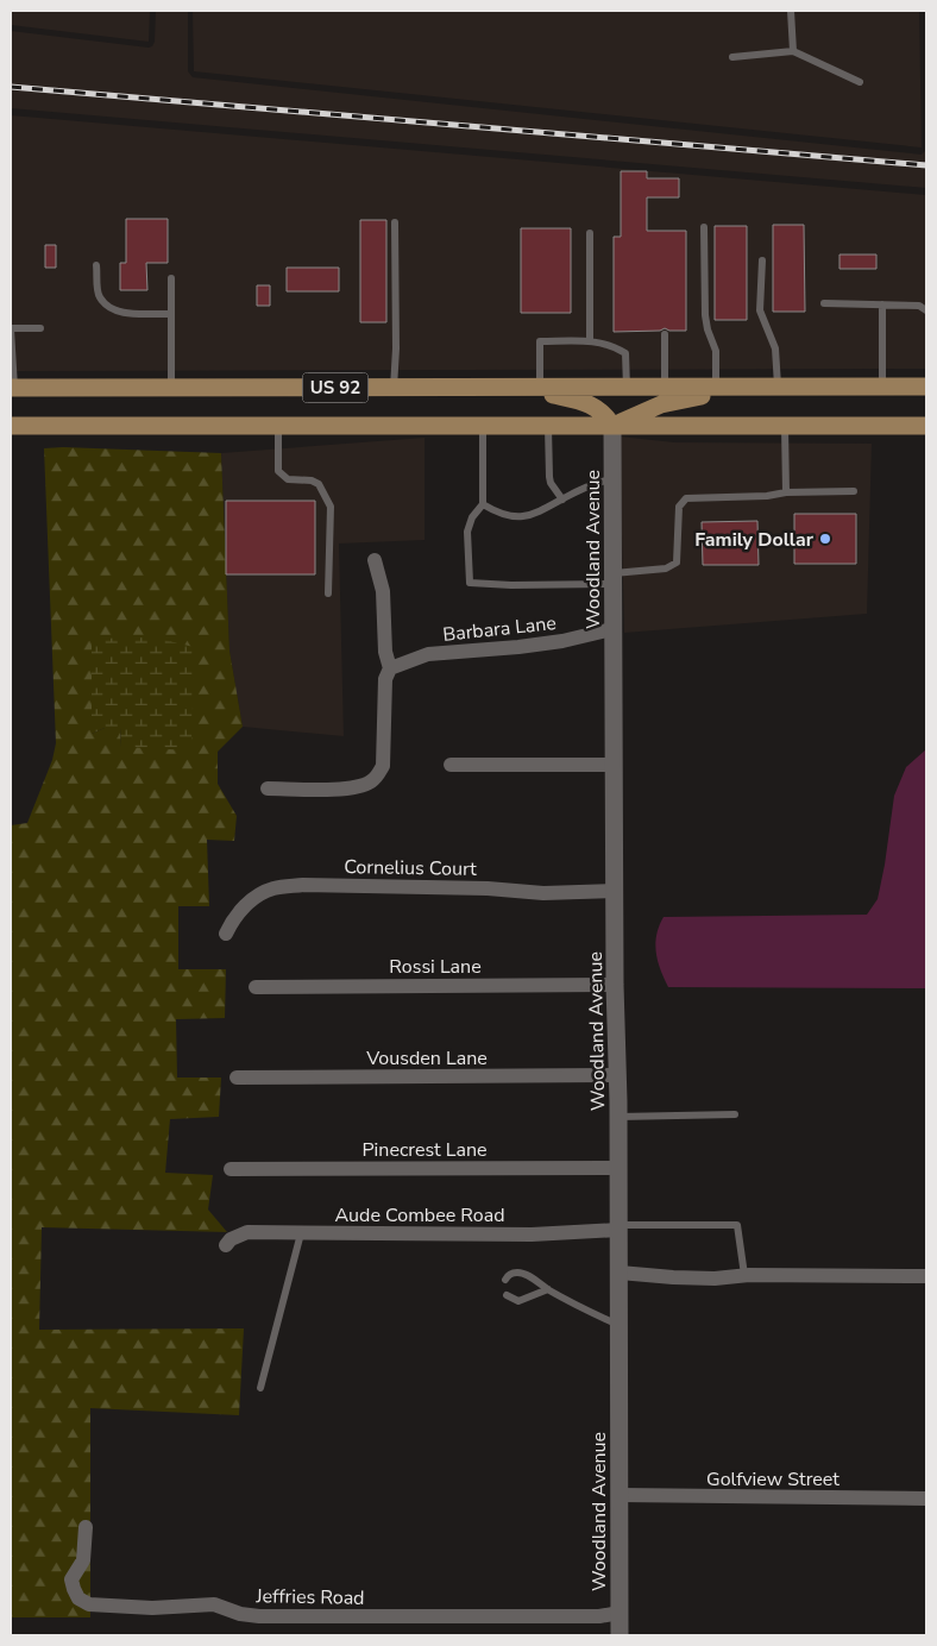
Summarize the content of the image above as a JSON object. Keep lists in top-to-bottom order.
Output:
{
  "streets": {
    "main road": ["US 92"],
    "street": [
      "Woodland Avenue",
      "Barbara Lane",
      "Cornelius Court",
      "Rossi Lane",
      "Vousden Lane",
      "Pinecrest Lane",
      "Aude Combee Road",
      "Golfview Street",
      "Jeffries Road"
    ]
  },
  "crossings": [
    ["US 92", "Woodland Avenue"],
    ["Woodland Avenue", "Barbara Lane"],
    ["Woodland Avenue", "Cornelius Court"],
    ["Woodland Avenue", "Rossi Lane"],
    ["Woodland Avenue", "Vousden Lane"],
    ["Woodland Avenue", "Pinecrest Lane"],
    ["Woodland Avenue", "Aude Combee Road"],
    ["Woodland Avenue", "Golfview Street"],
    ["Woodland Avenue", "Jeffries Road"]
  ],
  "places": ["Family Dollar"]
}
